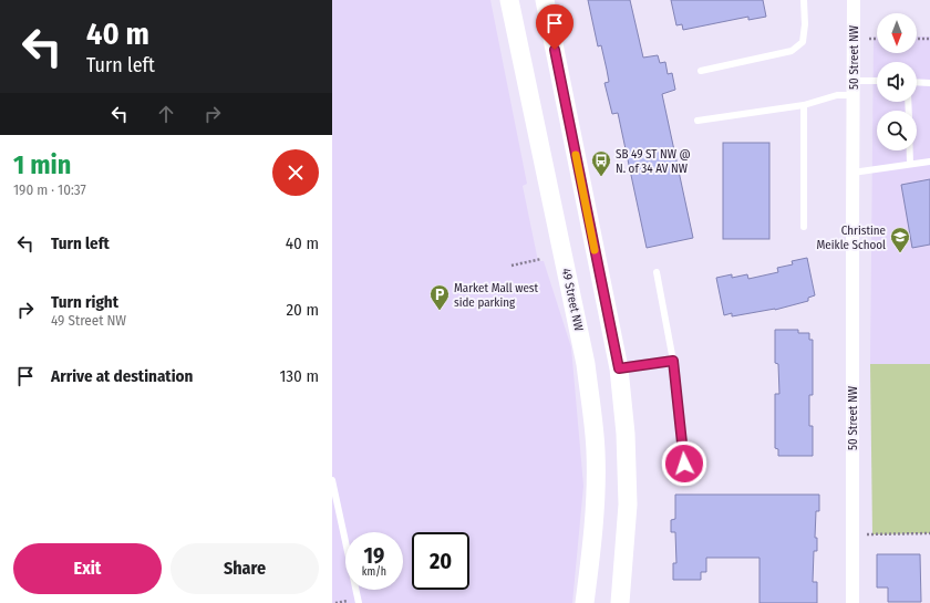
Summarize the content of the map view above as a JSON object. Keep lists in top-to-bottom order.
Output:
{
  "streets": {
    "street": ["50 Street NW", "49 Street NW"]
  },
  "places": {
    "bus stop": ["SB 49 ST NW @ N. of 34 AV NW"],
    "school or university": ["Christine Meikle School"],
    "parking": ["Market Mall west side parking"]
  },
  "north": "bottom",
  "page": {
    "turn": ["40 m", "Turn left"],
    "heading": ["1 min", "190 m · 10:37"],
    "list": [
      {
        "name": "Turn left",
        "value": "40 m"
      },
      {
        "name": "Turn right",
        "note": "49 Street NW",
        "value": "20 m"
      },
      {
        "name": "Arrive at destination",
        "value": "130 m"
      }
    ],
    "speed": "19 km/h",
    "limit": "20",
    "buttons": ["Exit", "Share"]
  }
}
